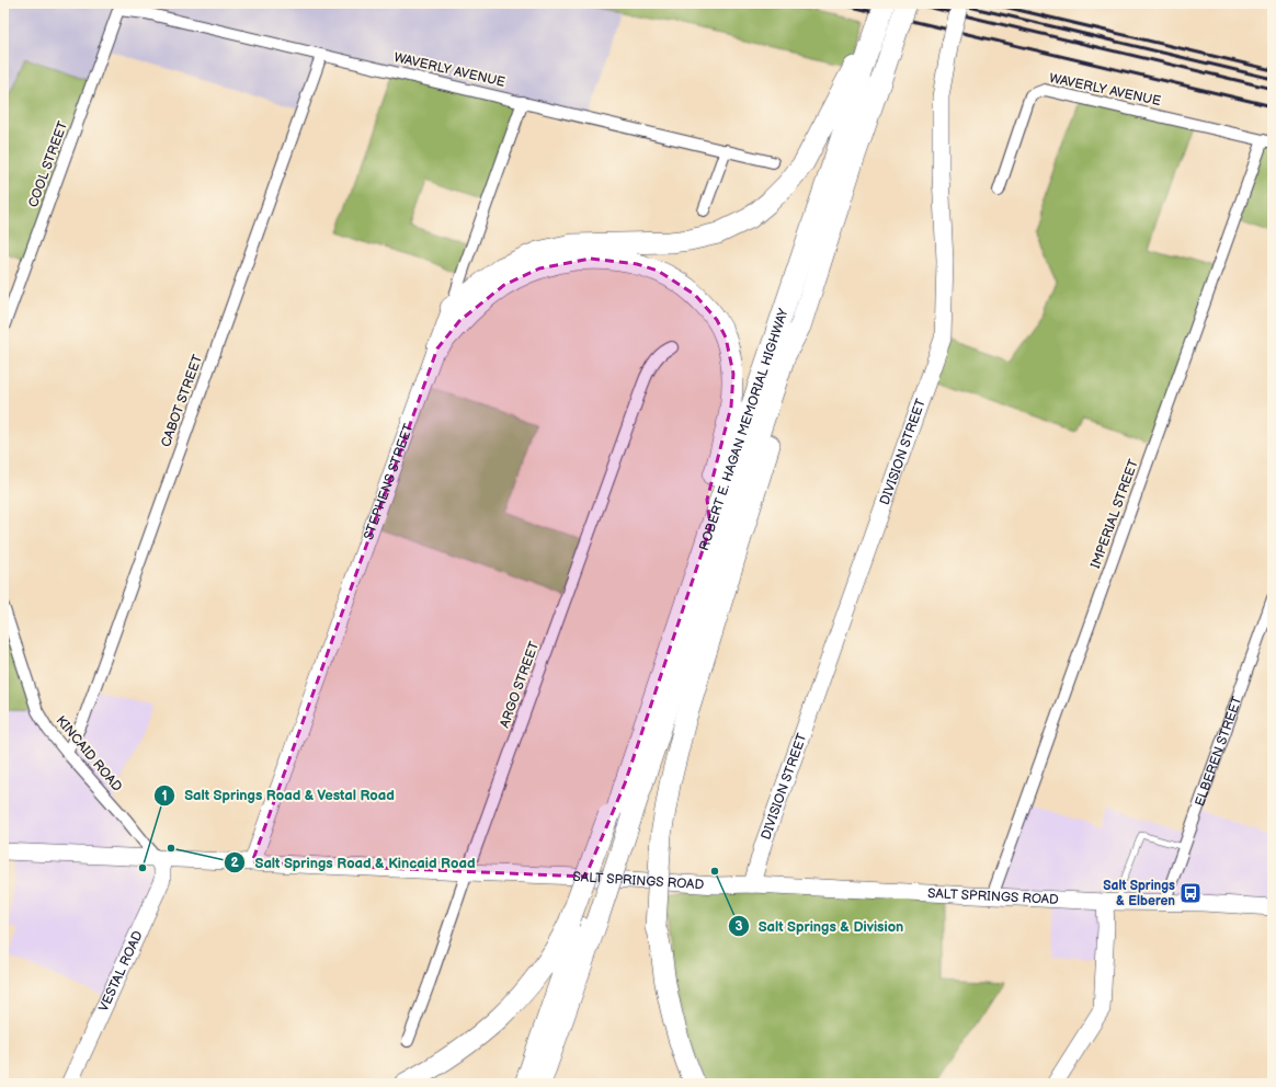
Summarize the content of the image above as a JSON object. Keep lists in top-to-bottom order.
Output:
{
  "streets": {
    "highway": ["ROBERT E. HAGAN MEMORIAL HIGHWAY"],
    "street": [
      "WAVERLY AVENUE",
      "COOL STREET",
      "CABOT STREET",
      "DIVISION STREET",
      "STEPHENS STREET",
      "IMPERIAL STREET",
      "ARGO STREET",
      "ELBEREN STREET",
      "KINCAID ROAD",
      "SALT SPRINGS ROAD",
      "VESTAL ROAD"
    ]
  },
  "crossings": [
    ["WAVERLY AVENUE", "COOL STREET"],
    ["WAVERLY AVENUE", "CABOT STREET"],
    ["WAVERLY AVENUE", "STEPHENS STREET"],
    ["WAVERLY AVENUE", "IMPERIAL STREET"],
    ["CABOT STREET", "KINCAID ROAD"],
    ["DIVISION STREET", "SALT SPRINGS ROAD"],
    ["STEPHENS STREET", "SALT SPRINGS ROAD"],
    ["IMPERIAL STREET", "SALT SPRINGS ROAD"],
    ["ARGO STREET", "SALT SPRINGS ROAD"],
    ["ELBEREN STREET", "SALT SPRINGS ROAD"],
    ["KINCAID ROAD", "SALT SPRINGS ROAD"],
    ["KINCAID ROAD", "VESTAL ROAD"],
    ["SALT SPRINGS ROAD", "VESTAL ROAD"]
  ],
  "places": {
    "other": ["Salt Springs Road & Kincaid Road", "Salt Springs Road & Vestal Road", "Salt Springs & Division"],
    "bus stop": ["Salt Springs & Elberen"]
  }
}
